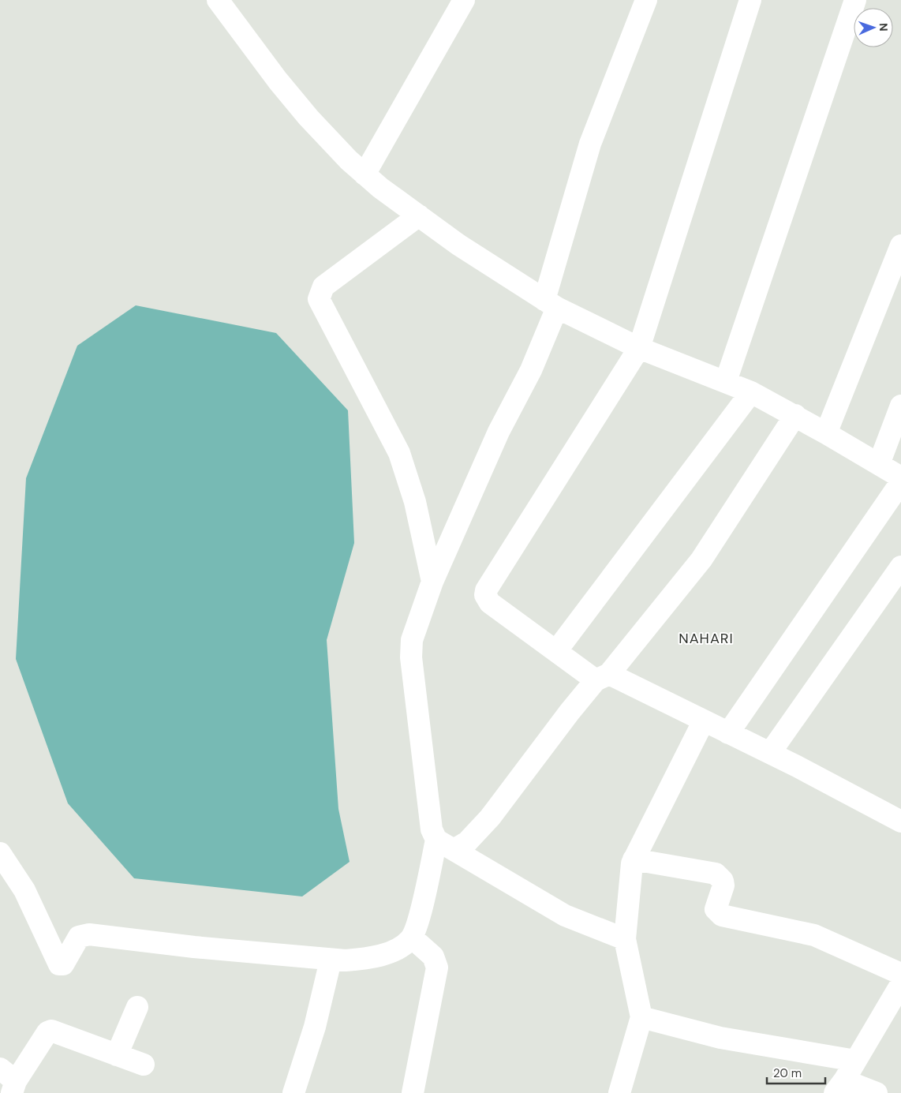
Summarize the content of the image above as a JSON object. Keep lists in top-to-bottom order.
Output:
{
  "districts": ["NAHARI"],
  "scale_bar": "20 m",
  "north": "right"
}
